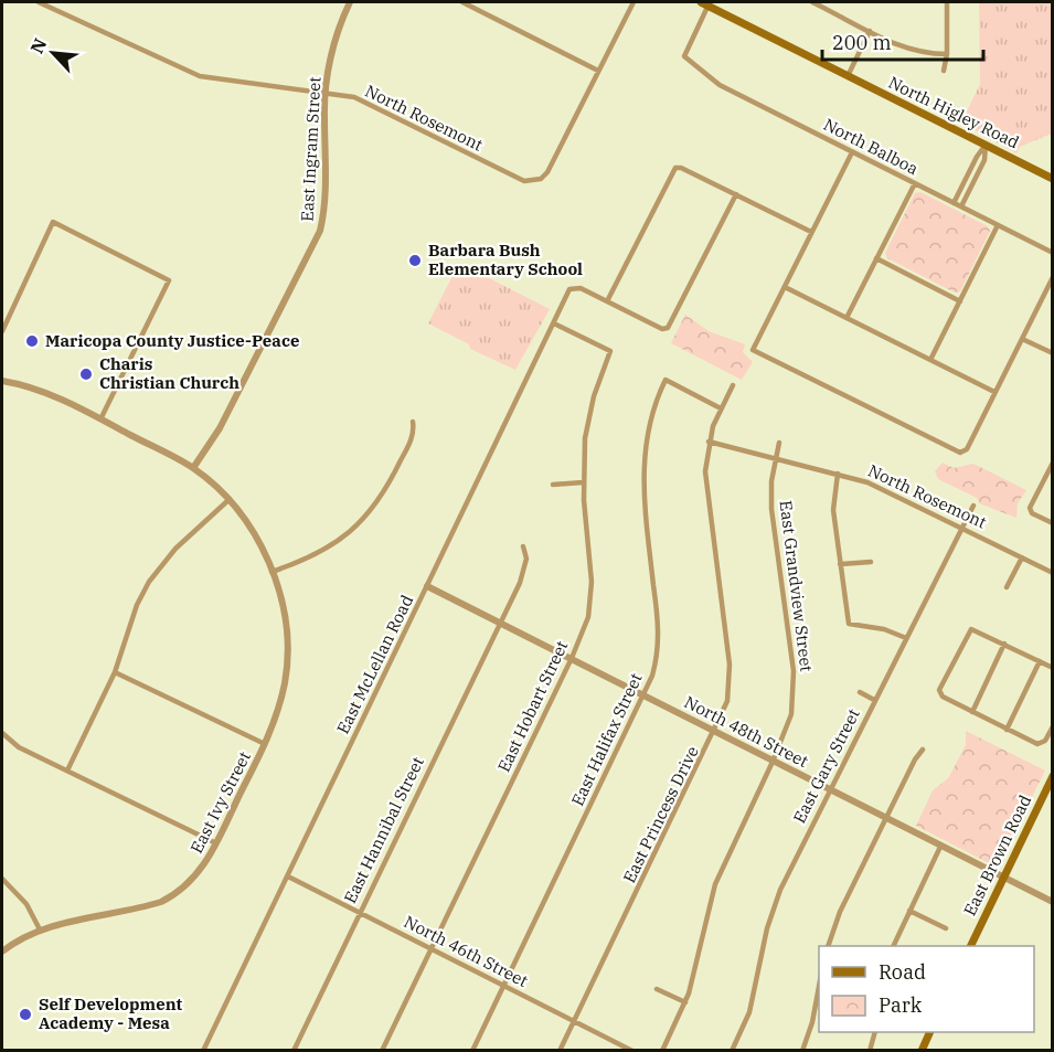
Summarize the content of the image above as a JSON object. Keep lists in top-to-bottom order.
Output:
{
  "streets": {
    "main road": ["North Higley Road", "East Brown Road"],
    "street": [
      "North Rosemont",
      "North Balboa",
      "East Ingram Street",
      "East Grandview Street",
      "East McLellan Road",
      "East Hobart Street",
      "North 48th Street",
      "East Halifax Street",
      "East Gary Street",
      "East Ivy Street",
      "East Princess Drive",
      "East Hannibal Street",
      "North 46th Street"
    ]
  },
  "crossings": [
    ["North Higley Road", "North Balboa"],
    ["North Rosemont", "East Ingram Street"],
    ["North Rosemont", "East Grandview Street"],
    ["North Rosemont", "East Gary Street"],
    ["North Rosemont", "East Princess Drive"],
    ["East Grandview Street", "North 48th Street"],
    ["East McLellan Road", "East Hobart Street"],
    ["East McLellan Road", "North 48th Street"],
    ["East McLellan Road", "North 46th Street"],
    ["East Hobart Street", "North 48th Street"],
    ["East Hobart Street", "North 46th Street"],
    ["North 48th Street", "East Halifax Street"],
    ["North 48th Street", "East Gary Street"],
    ["North 48th Street", "East Princess Drive"],
    ["North 48th Street", "East Hannibal Street"],
    ["North 48th Street", "East Brown Road"],
    ["East Halifax Street", "East Princess Drive"],
    ["East Halifax Street", "North 46th Street"],
    ["East Princess Drive", "North 46th Street"],
    ["East Hannibal Street", "North 46th Street"]
  ],
  "places": [
    "Barbara Bush Elementary School",
    "Maricopa County Justice-Peace",
    "Charis Christian Church",
    "Self Development Academy - Mesa"
  ],
  "legend": ["Road", "Park"],
  "scale_bar": "200 m",
  "north": "top left"
}
